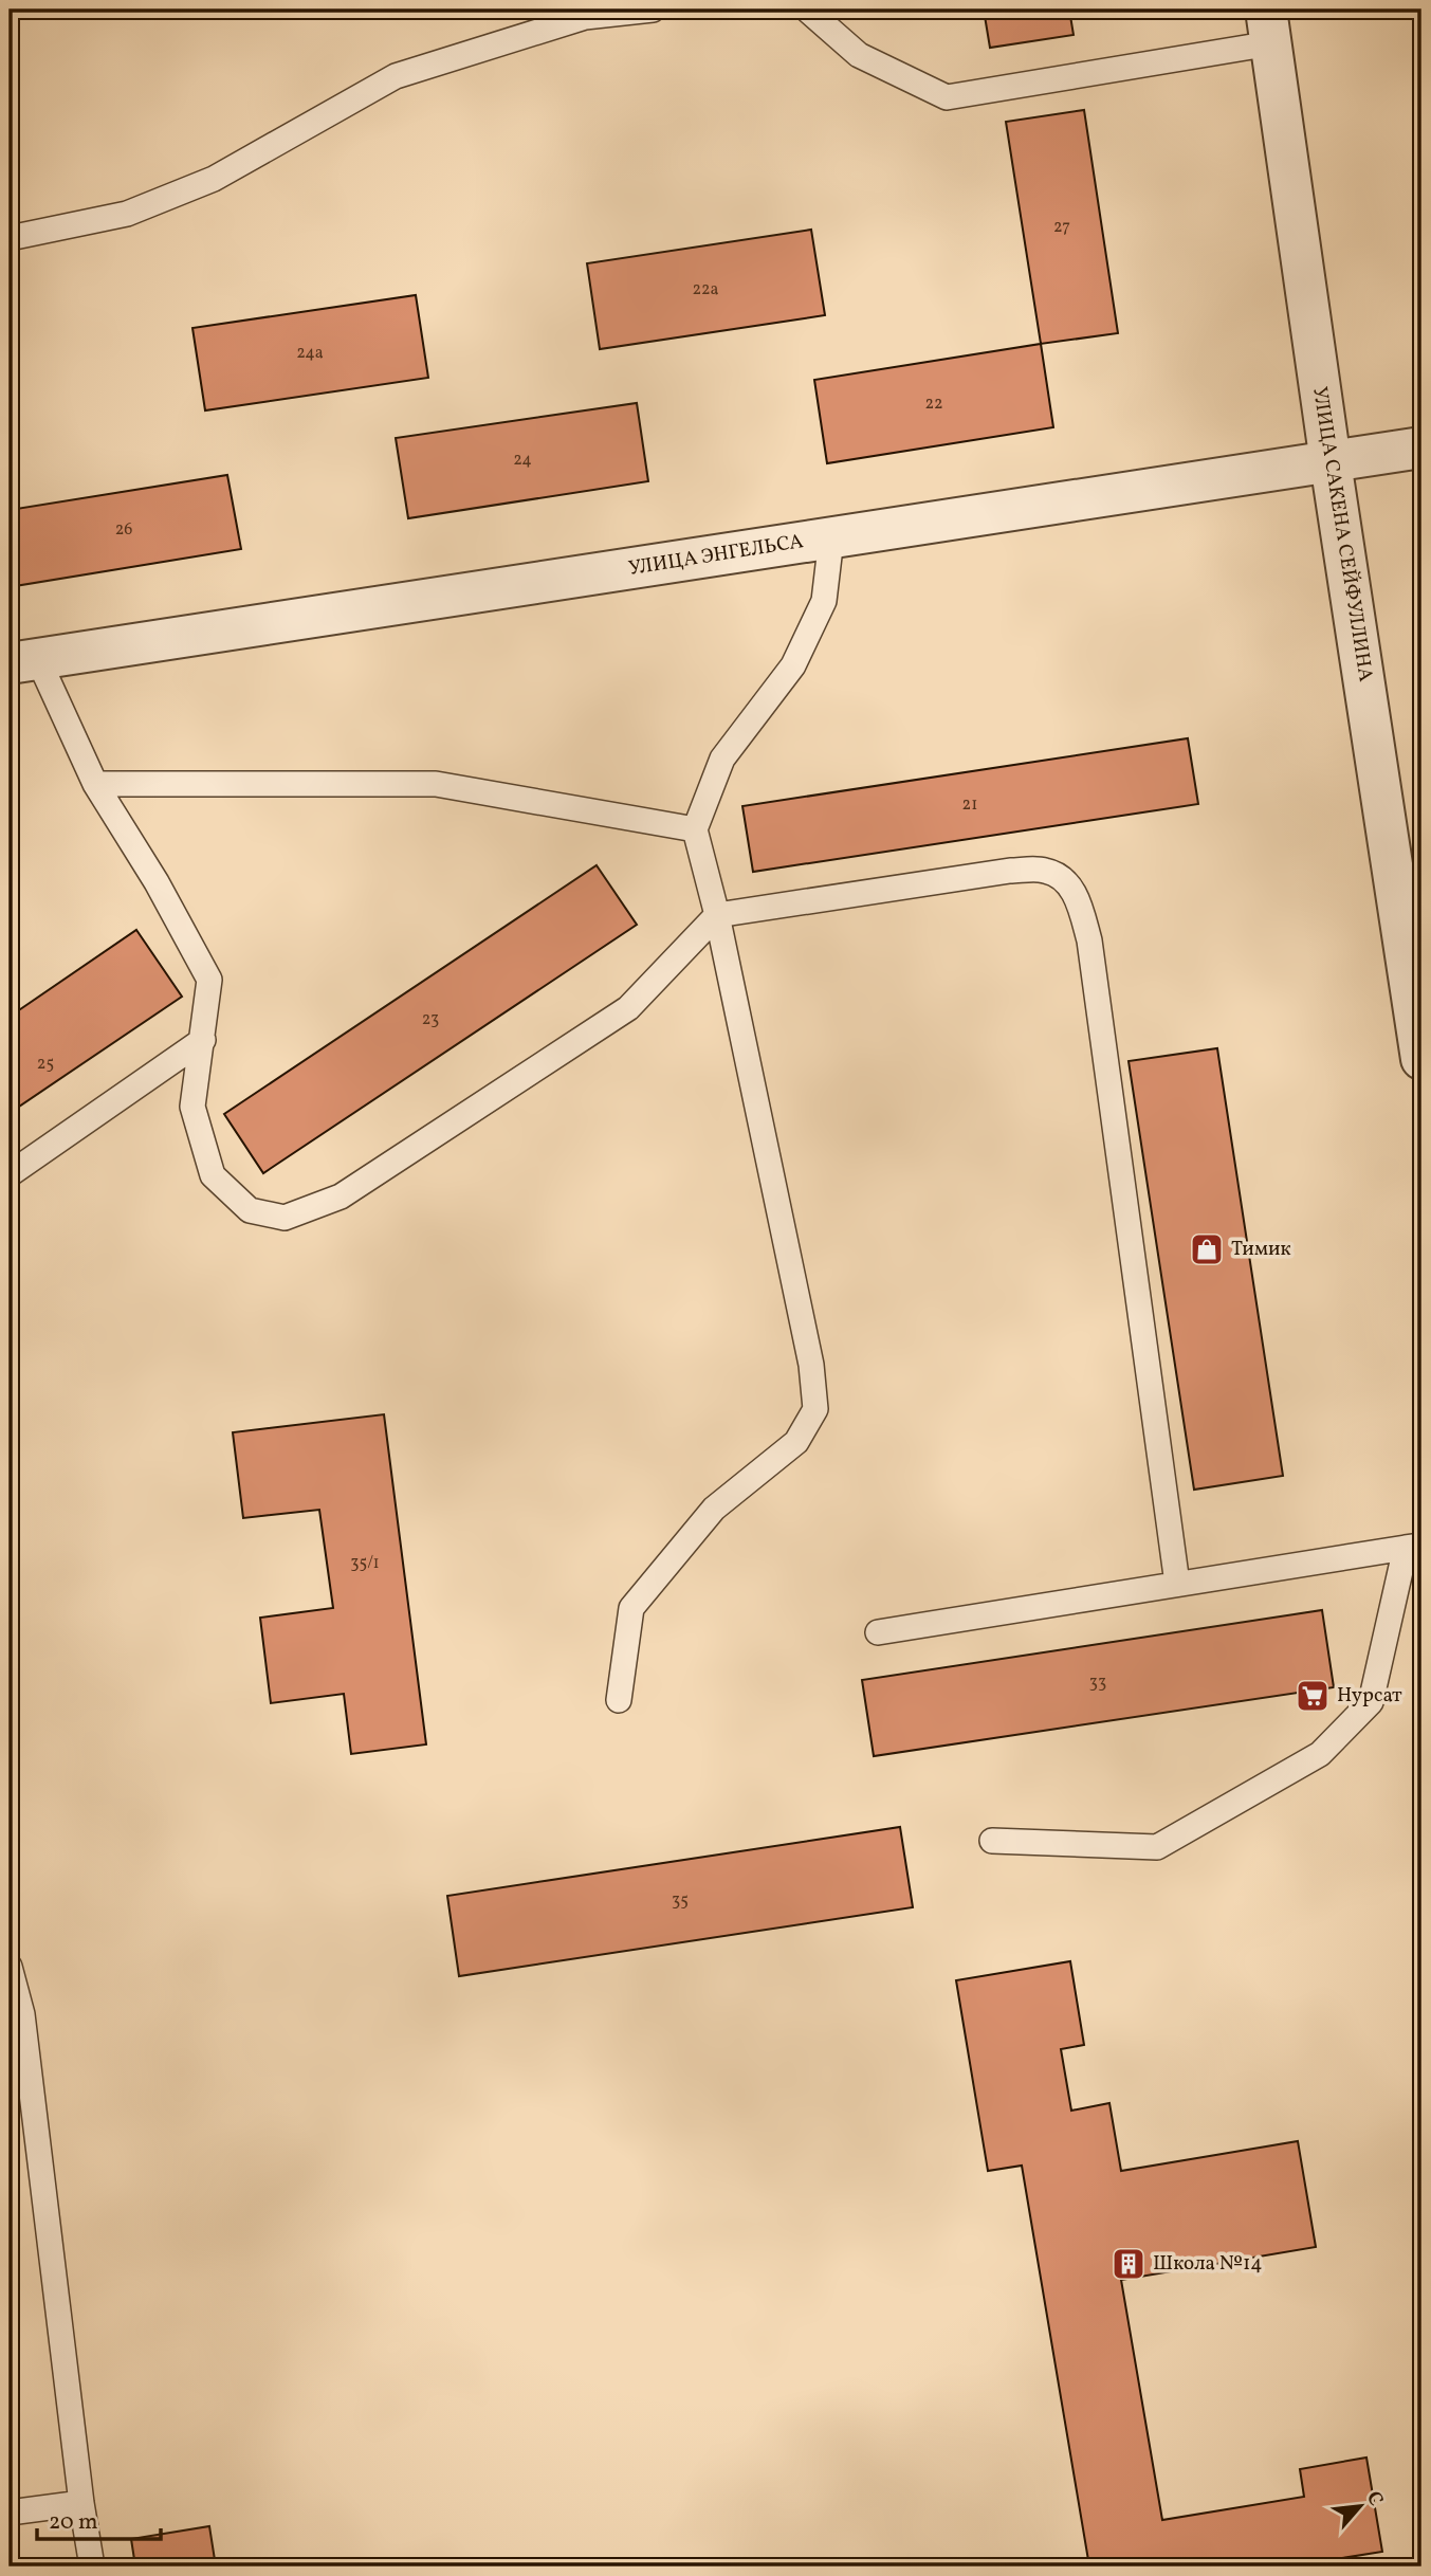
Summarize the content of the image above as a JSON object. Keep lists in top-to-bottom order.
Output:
{
  "streets": {
    "street": ["УЛИЦА САКЕНА СЕЙФУЛЛИНА", "УЛИЦА ЭНГЕЛЬСА"]
  },
  "crossings": [
    ["УЛИЦА САКЕНА СЕЙФУЛЛИНА", "УЛИЦА ЭНГЕЛЬСА"]
  ],
  "places": {
    "shop": ["Тимик"],
    "supermarket": ["Нурсат"],
    "building": ["Школа №14"]
  },
  "house_numbers": [
    "27",
    "22а",
    "24а",
    "22",
    "24",
    "26",
    "21",
    "23",
    "25",
    "35/1",
    "33",
    "35"
  ],
  "scale_bar": "20 m",
  "north": "top right"
}
